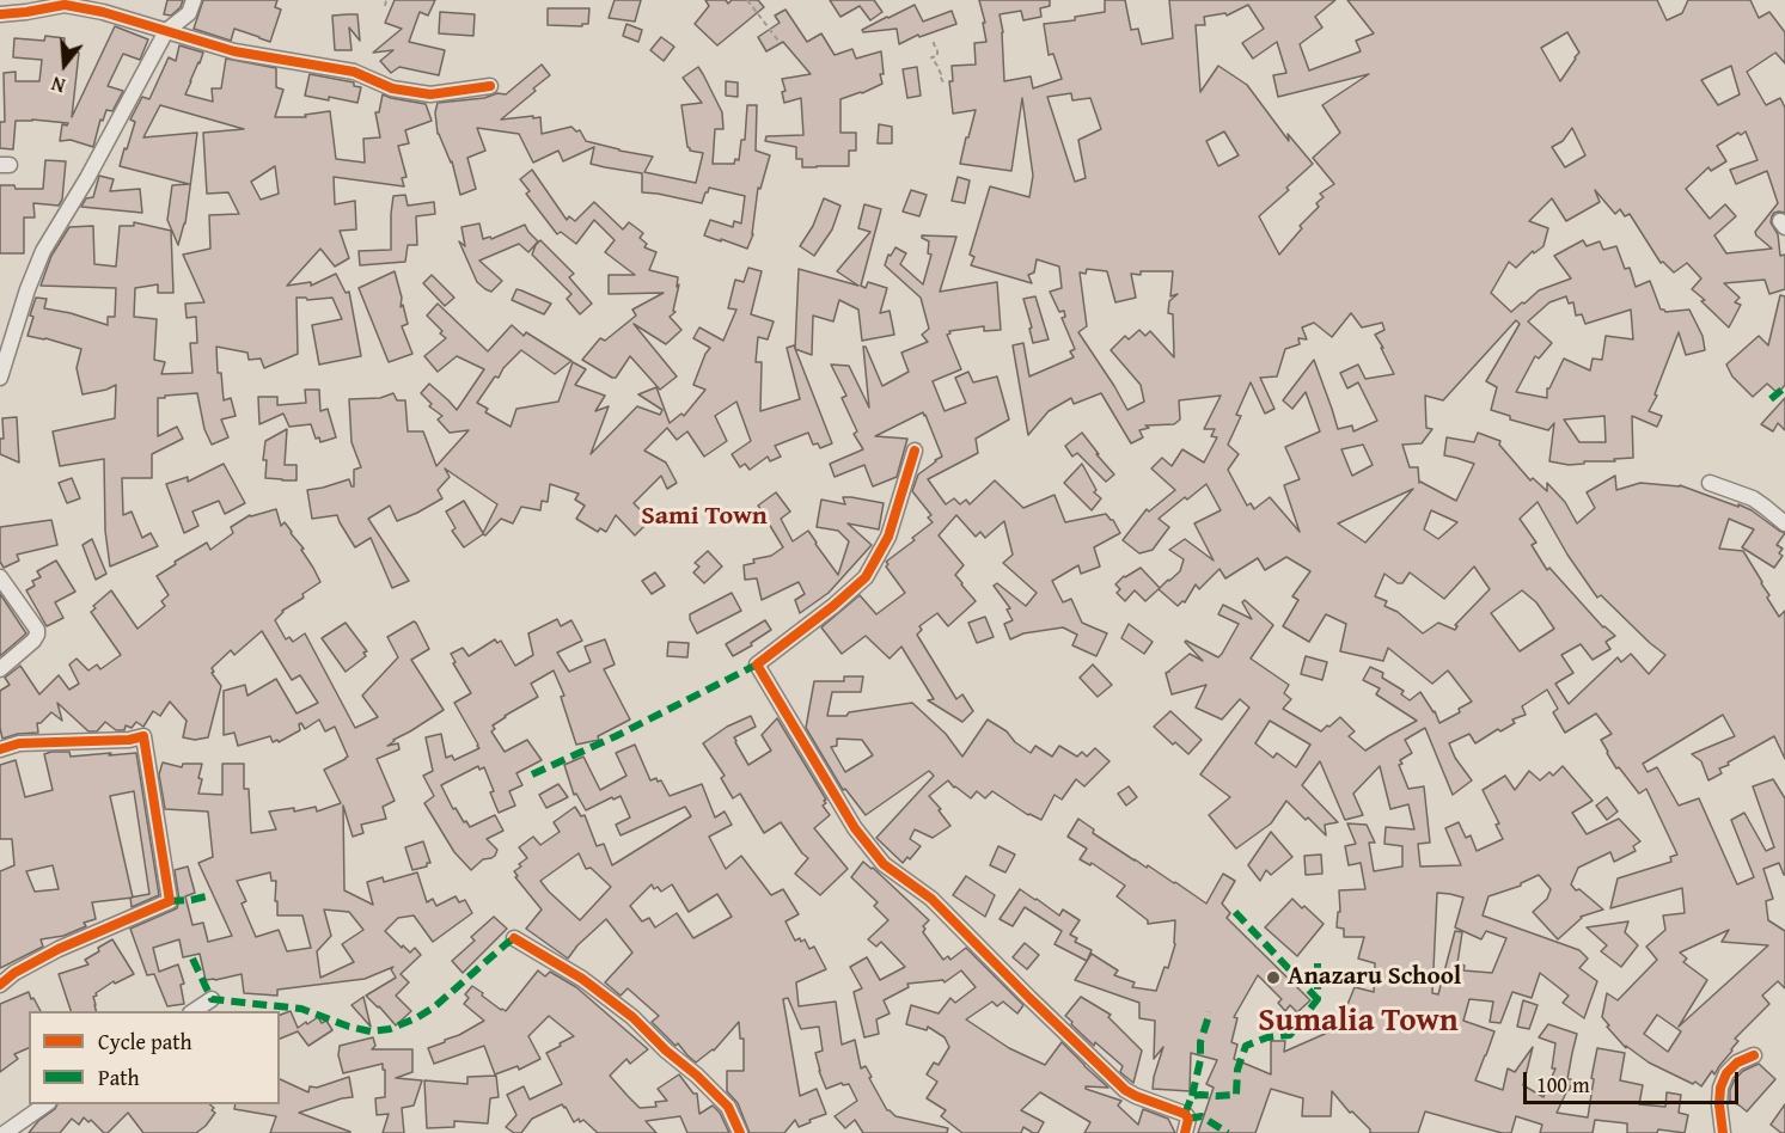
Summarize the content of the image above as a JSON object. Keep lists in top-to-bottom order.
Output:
{
  "districts": ["Sami Town", "Sumalia Town"],
  "places": ["Anazaru School"],
  "legend": ["Cycle path", "Path"],
  "scale_bar": "100 m",
  "north": "bottom"
}
